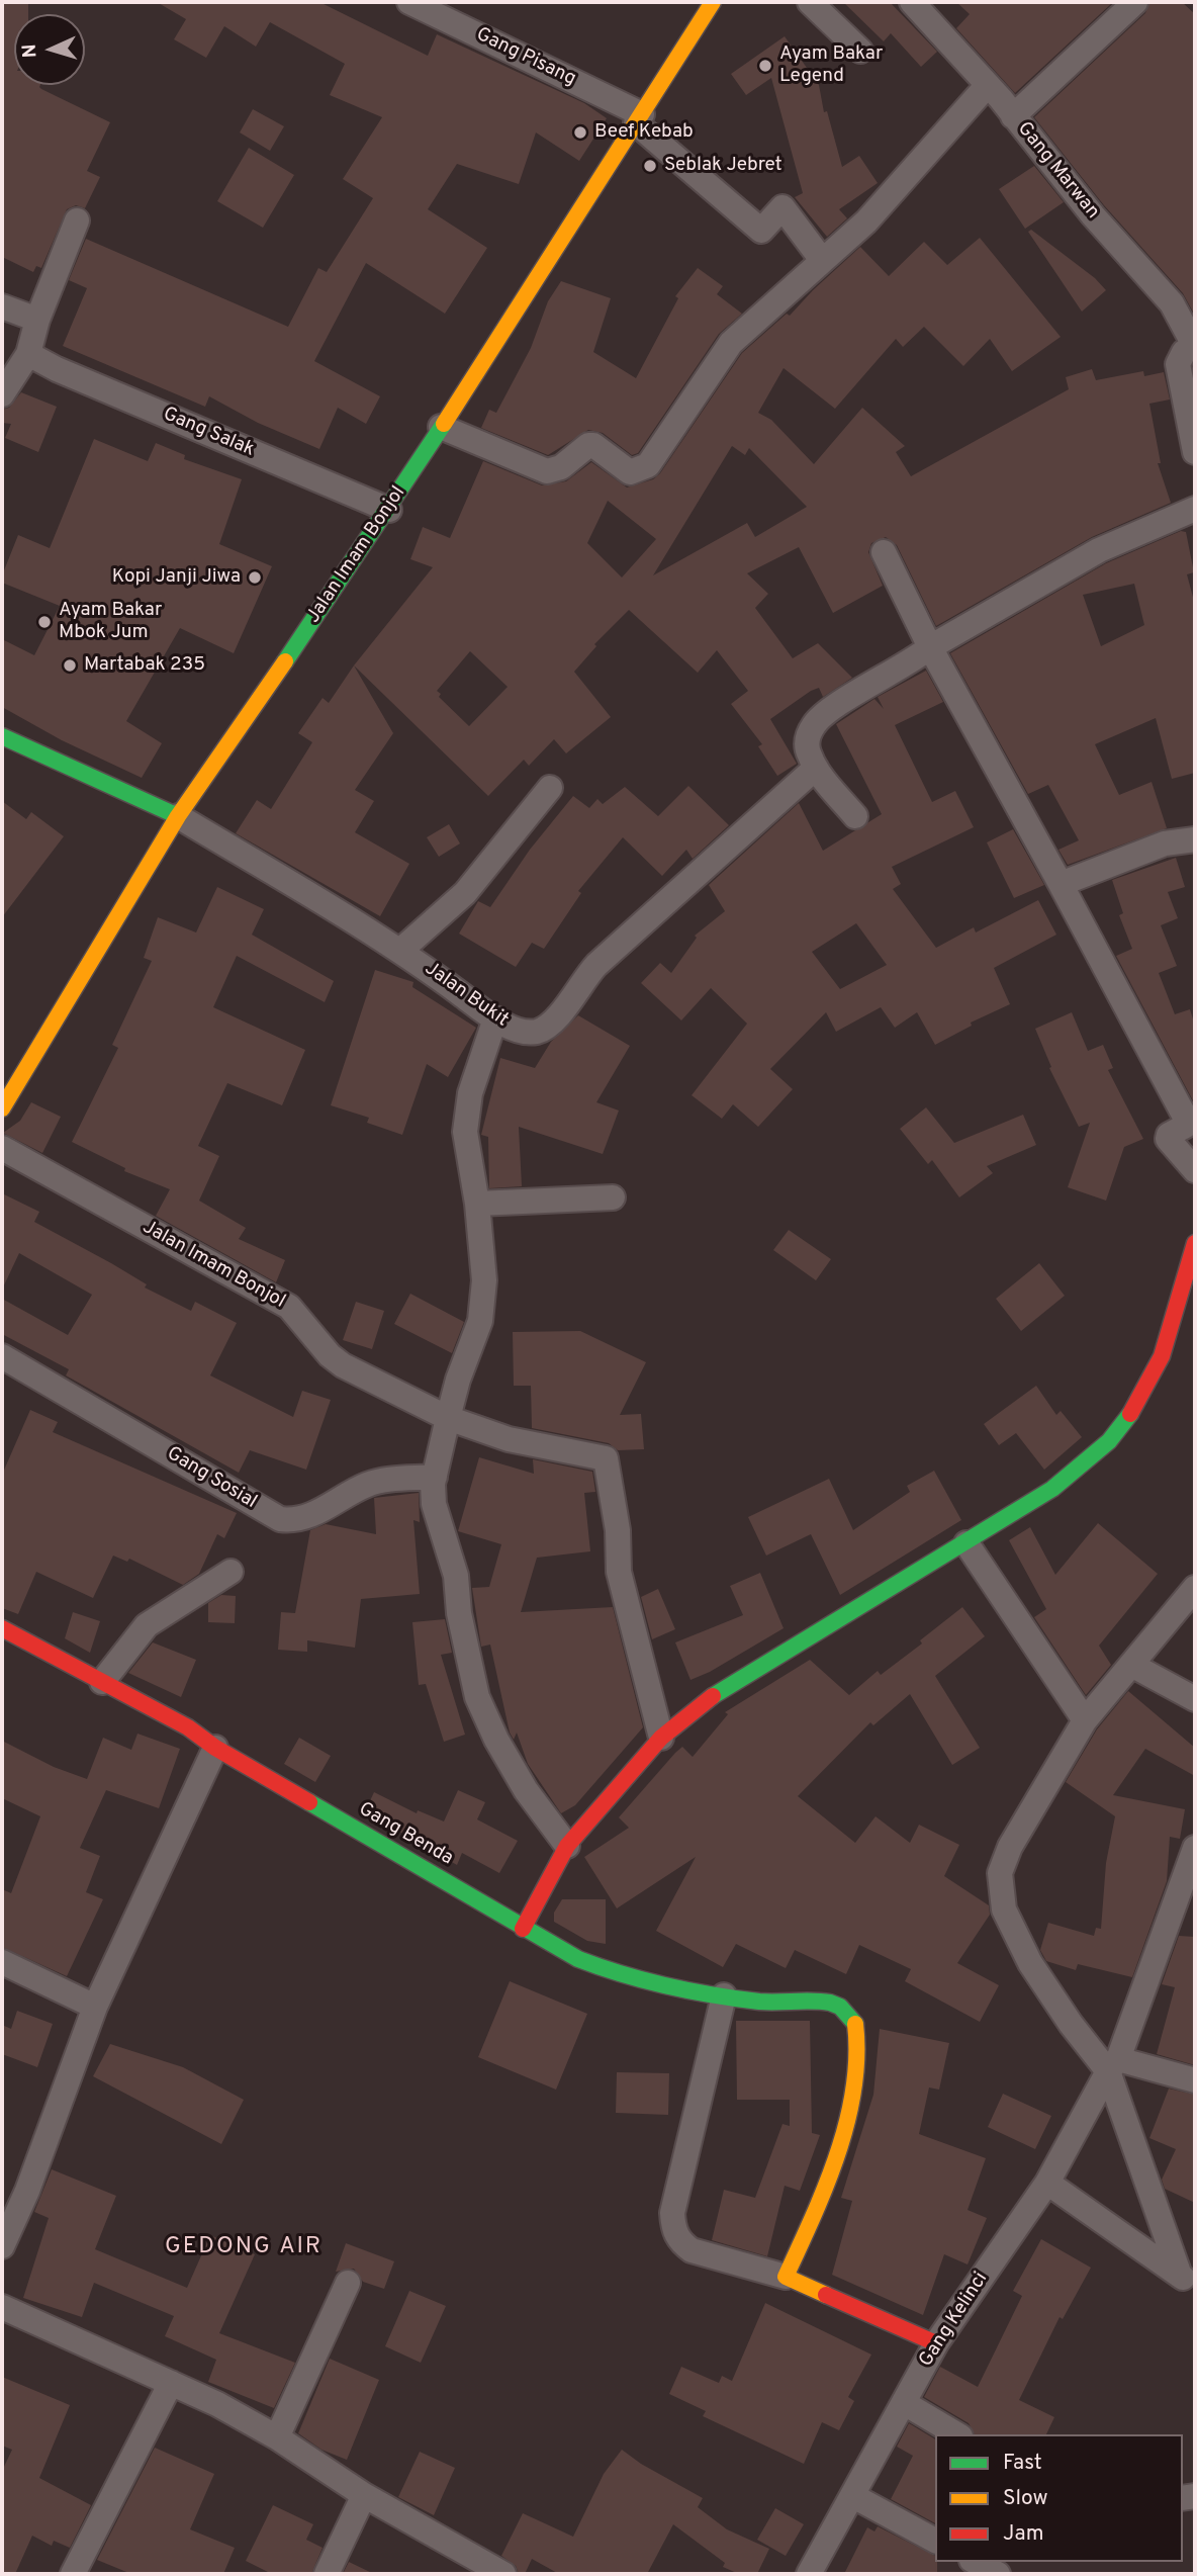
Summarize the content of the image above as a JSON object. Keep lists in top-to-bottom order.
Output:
{
  "streets": {
    "main road": ["Jalan Imam Bonjol", "Gang Benda"],
    "street": [
      "Gang Pisang",
      "Gang Marwan",
      "Gang Salak",
      "Jalan Bukit",
      "Gang Sosial",
      "Gang Kelinci"
    ]
  },
  "crossings": [
    ["Gang Pisang", "Jalan Imam Bonjol"],
    ["Gang Salak", "Jalan Imam Bonjol"],
    ["Jalan Imam Bonjol", "Jalan Bukit"]
  ],
  "districts": ["GEDONG AIR"],
  "places": [
    "Ayam Bakar Legend",
    "Beef Kebab",
    "Seblak Jebret",
    "Kopi Janji Jiwa",
    "Ayam Bakar Mbok Jum",
    "Martabak 235"
  ],
  "legend": ["Fast", "Slow", "Jam"],
  "north": "left"
}
